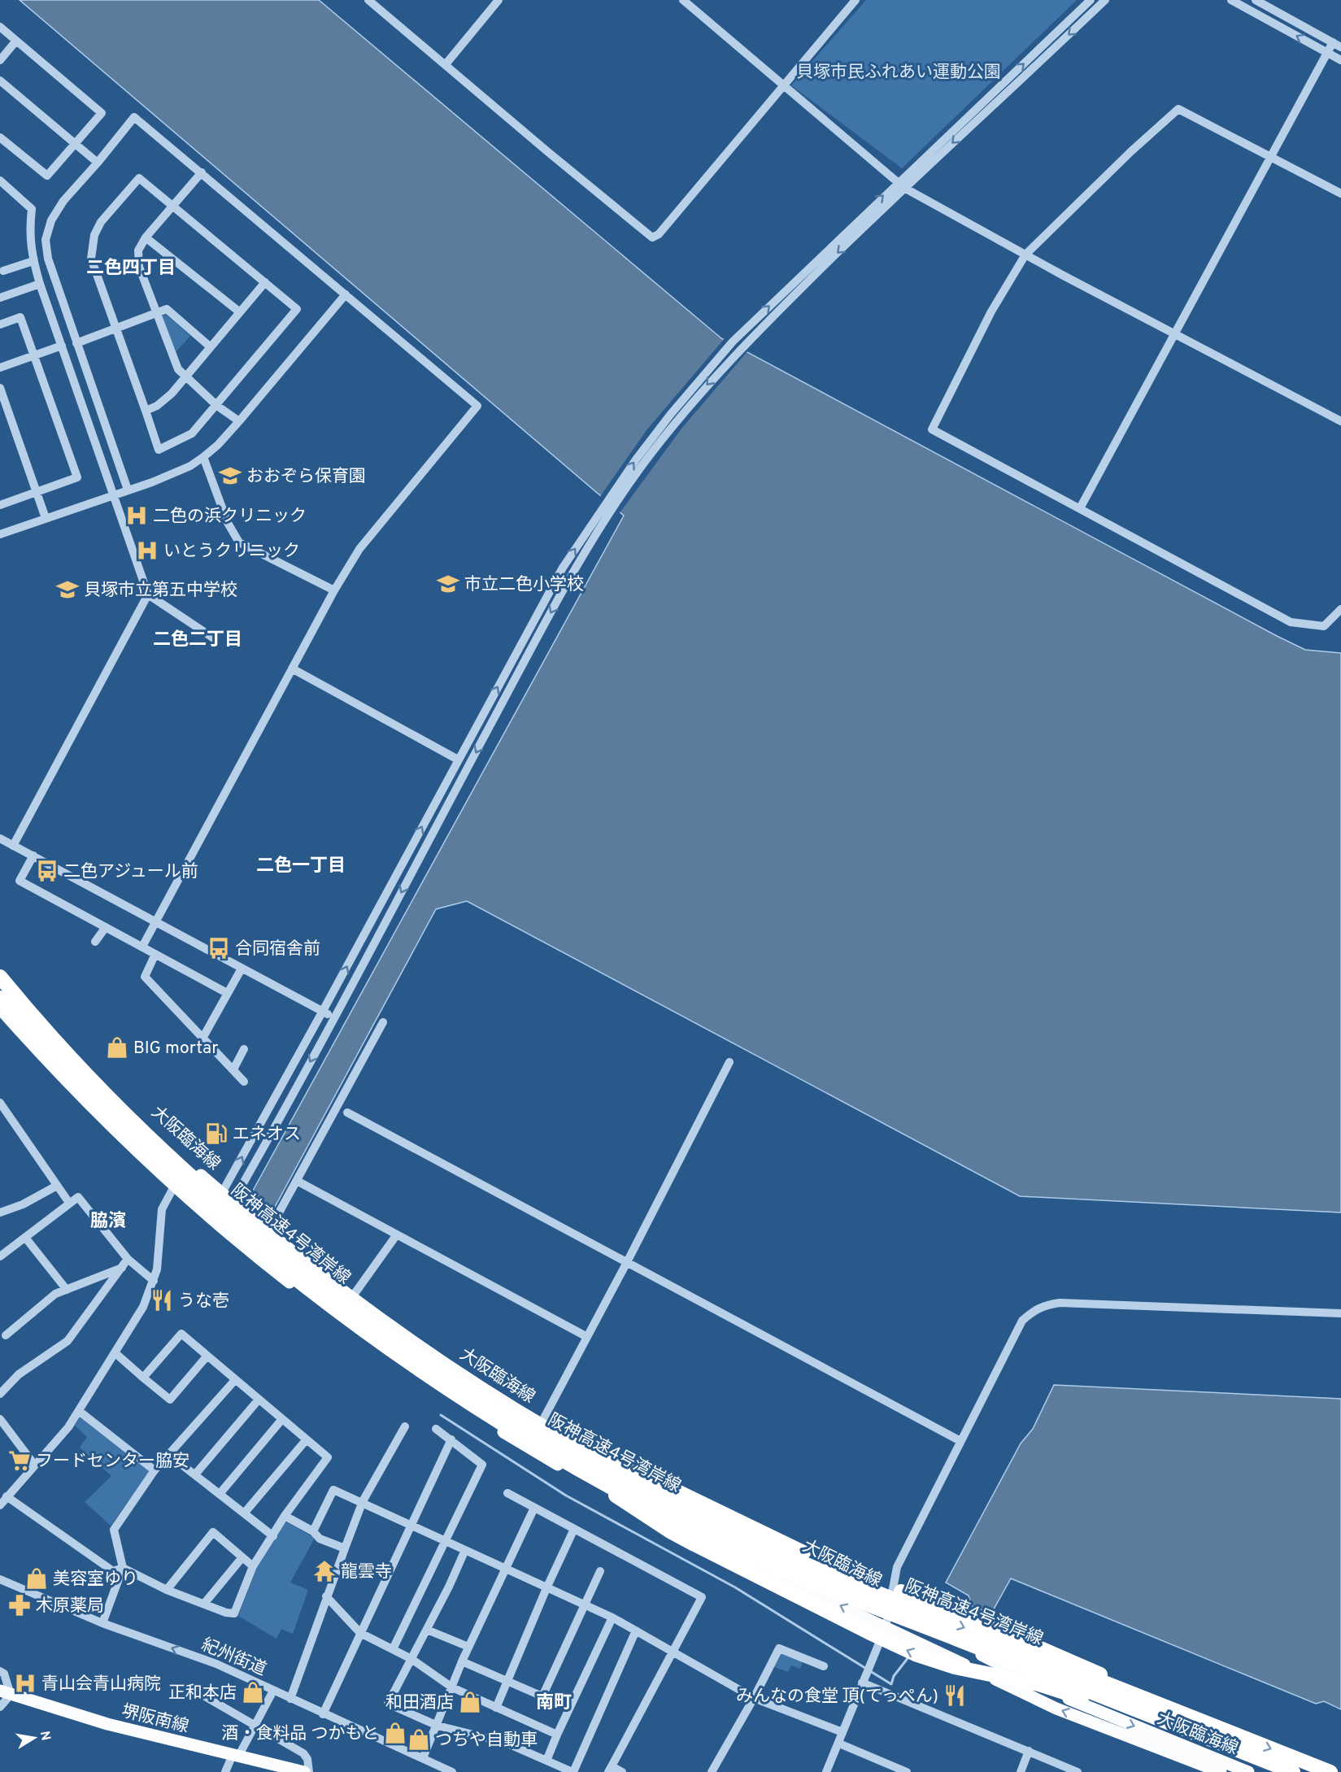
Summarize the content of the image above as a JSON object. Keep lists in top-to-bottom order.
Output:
{
  "streets": {
    "highway": ["阪神高速4号湾岸線"],
    "main road": ["大阪臨海線", "堺阪南線"],
    "street": ["紀州街道"]
  },
  "districts": [
    "二色四丁目",
    "二色二丁目",
    "二色一丁目",
    "脇濱",
    "南町"
  ],
  "parks": ["貝塚市民ふれあい運動公園"],
  "places": {
    "school or university": ["おおぞら保育園", "市立二色小学校", "貝塚市立第五中学校"],
    "hospital": ["二色の浜クリニック", "いとうクリニック", "青山会青山病院"],
    "bus stop": ["二色アジュール前", "合同宿舎前"],
    "shop": [
      "BIG mortar",
      "美容室ゆり",
      "正和本店",
      "和田酒店",
      "酒・食料品 つかもと",
      "つちや自動車"
    ],
    "fuel station": ["エネオス"],
    "restaurant": ["うな壱", "みんなの食堂 頂(てっぺん)"],
    "supermarket": ["フードセンター脇安"],
    "temple": ["龍雲寺"],
    "pharmacy": ["木原薬局"]
  },
  "north": "right"
}
